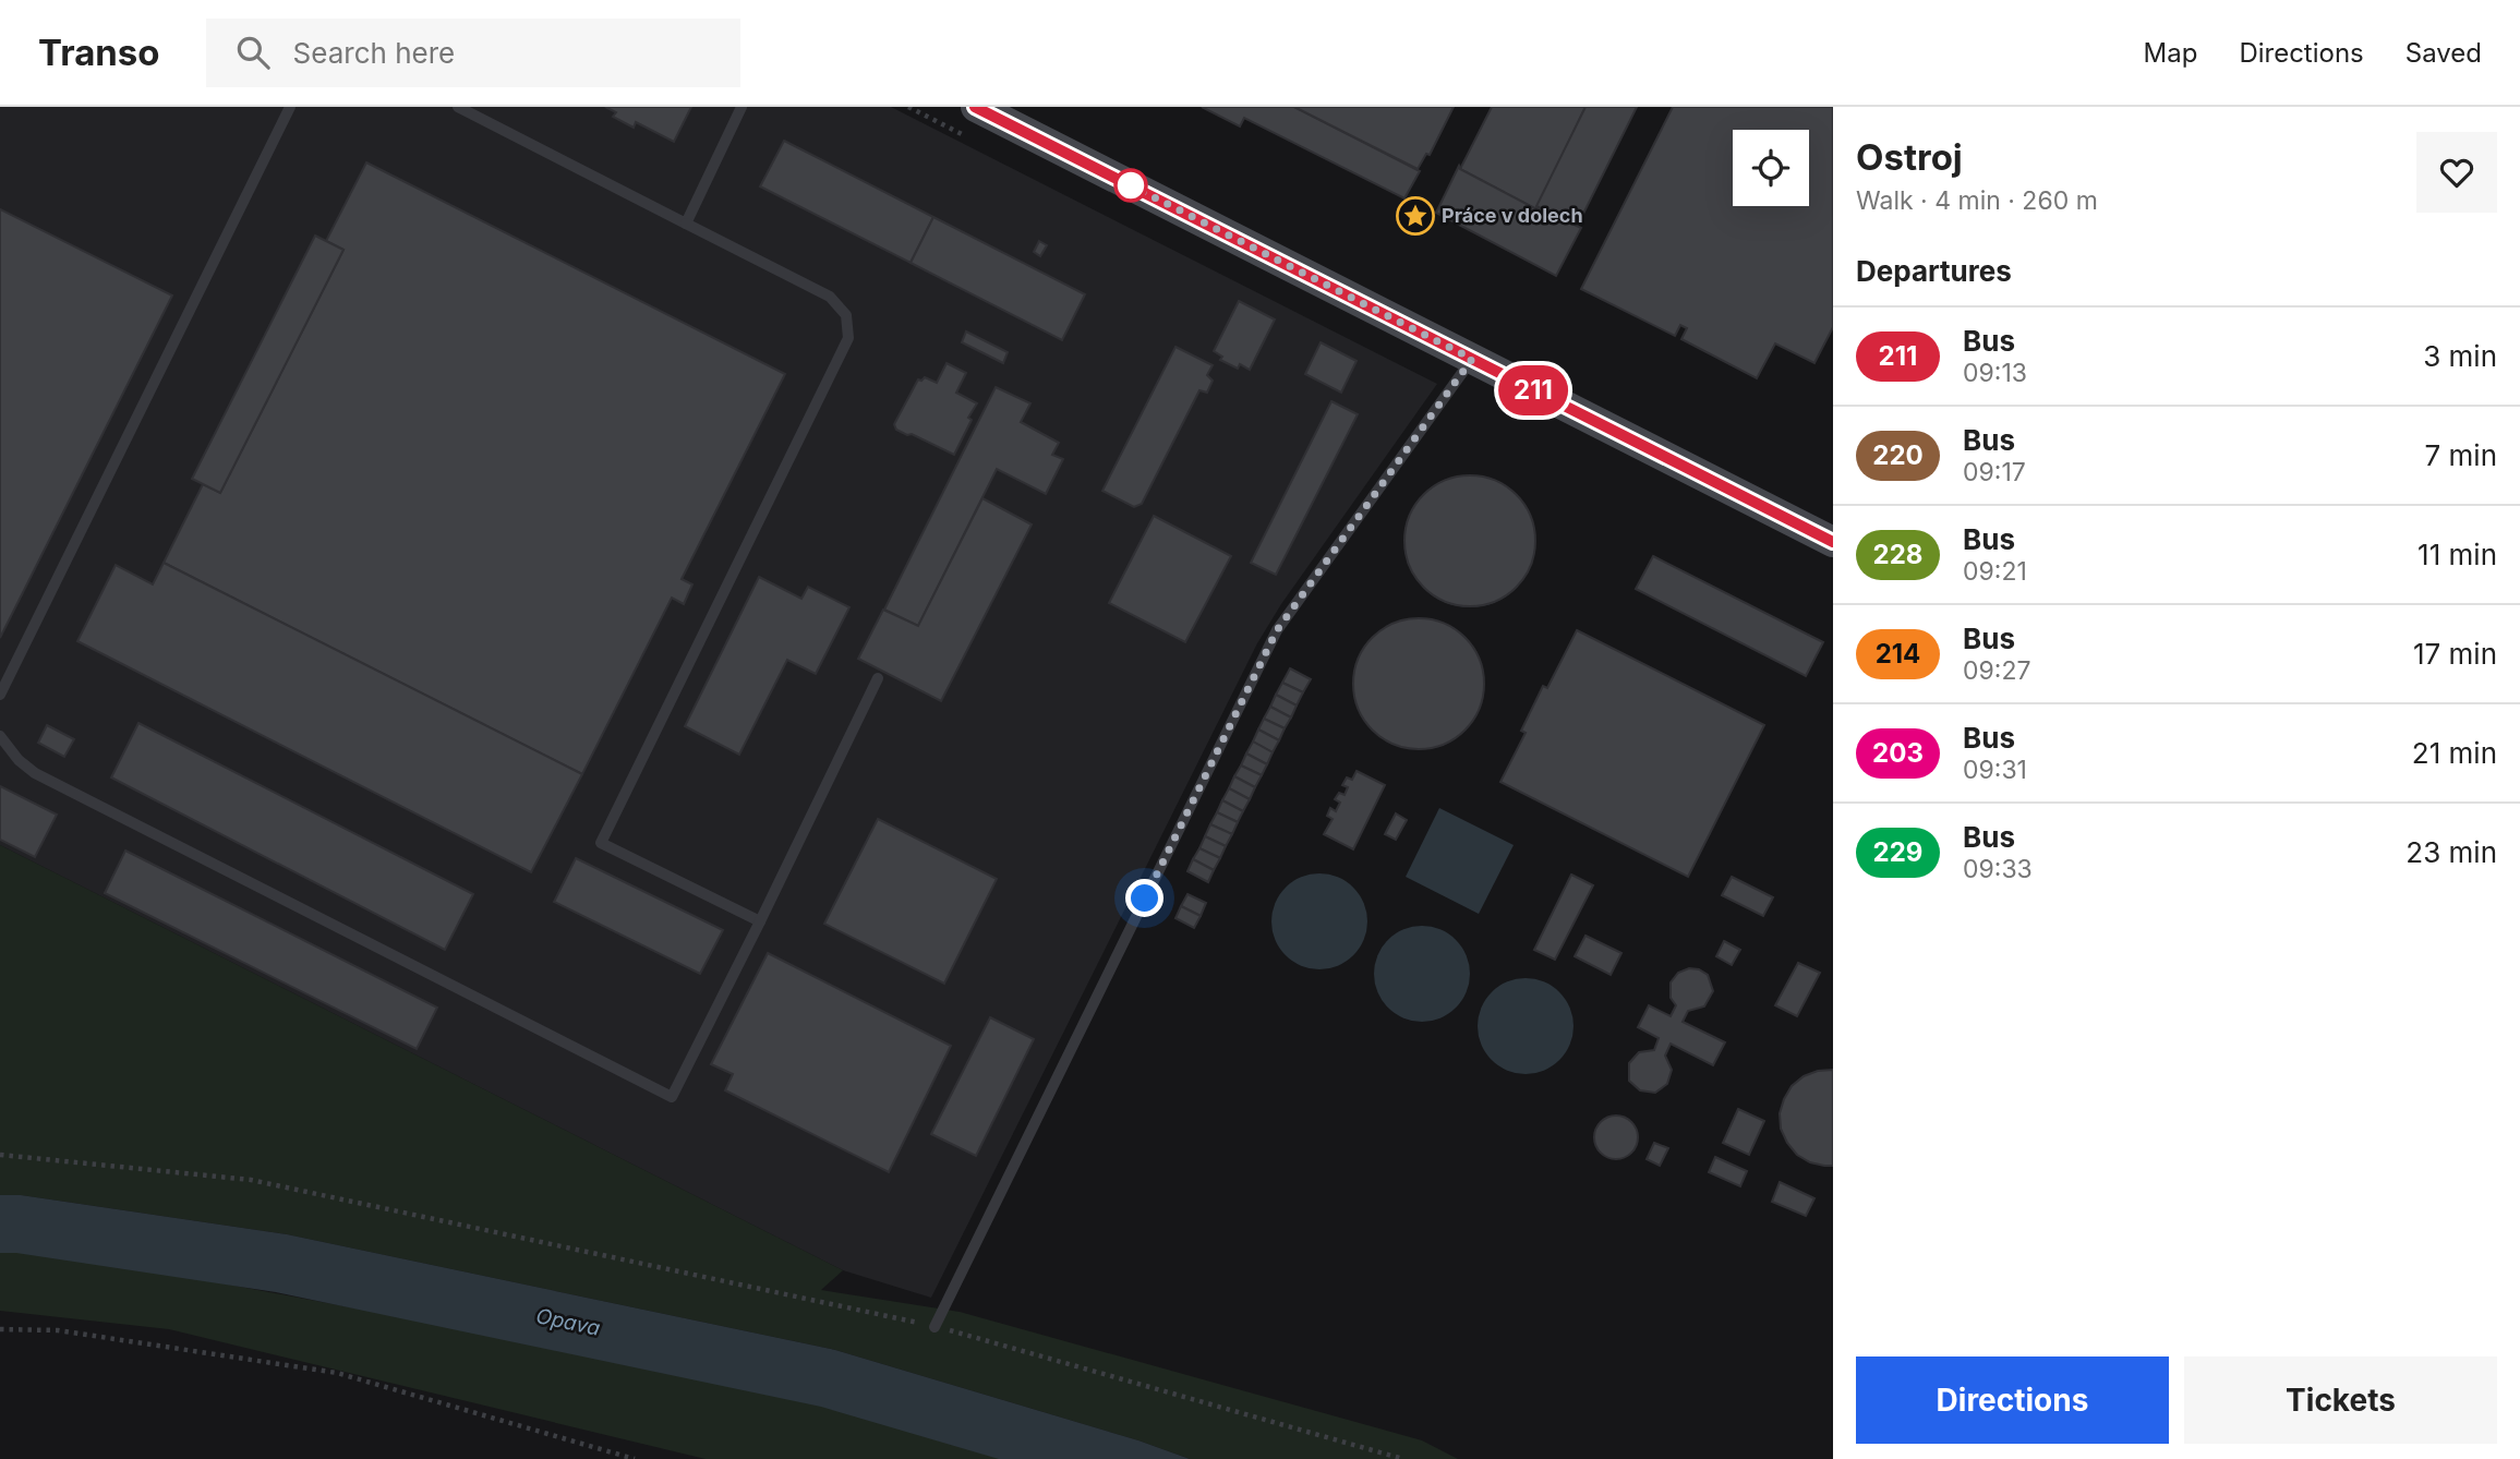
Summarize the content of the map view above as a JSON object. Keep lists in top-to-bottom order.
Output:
{
  "water": ["Opava"],
  "places": {
    "place": ["Práce v dolech"]
  },
  "lines": ["bus line 211"],
  "page": {
    "header": "Transo",
    "search": "Search here",
    "nav": ["Map", "Directions", "Saved"],
    "on_map": "211",
    "heading": [
      ["Ostroj", "Walk · 4 min · 260 m"],
      "Departures"
    ],
    "list": [
      {
        "mark": "211",
        "name": "Bus",
        "note": "09:13",
        "value": "3 min"
      },
      {
        "mark": "220",
        "name": "Bus",
        "note": "09:17",
        "value": "7 min"
      },
      {
        "mark": "228",
        "name": "Bus",
        "note": "09:21",
        "value": "11 min"
      },
      {
        "mark": "214",
        "name": "Bus",
        "note": "09:27",
        "value": "17 min"
      },
      {
        "mark": "203",
        "name": "Bus",
        "note": "09:31",
        "value": "21 min"
      },
      {
        "mark": "229",
        "name": "Bus",
        "note": "09:33",
        "value": "23 min"
      }
    ],
    "buttons": ["Directions", "Tickets"]
  }
}
